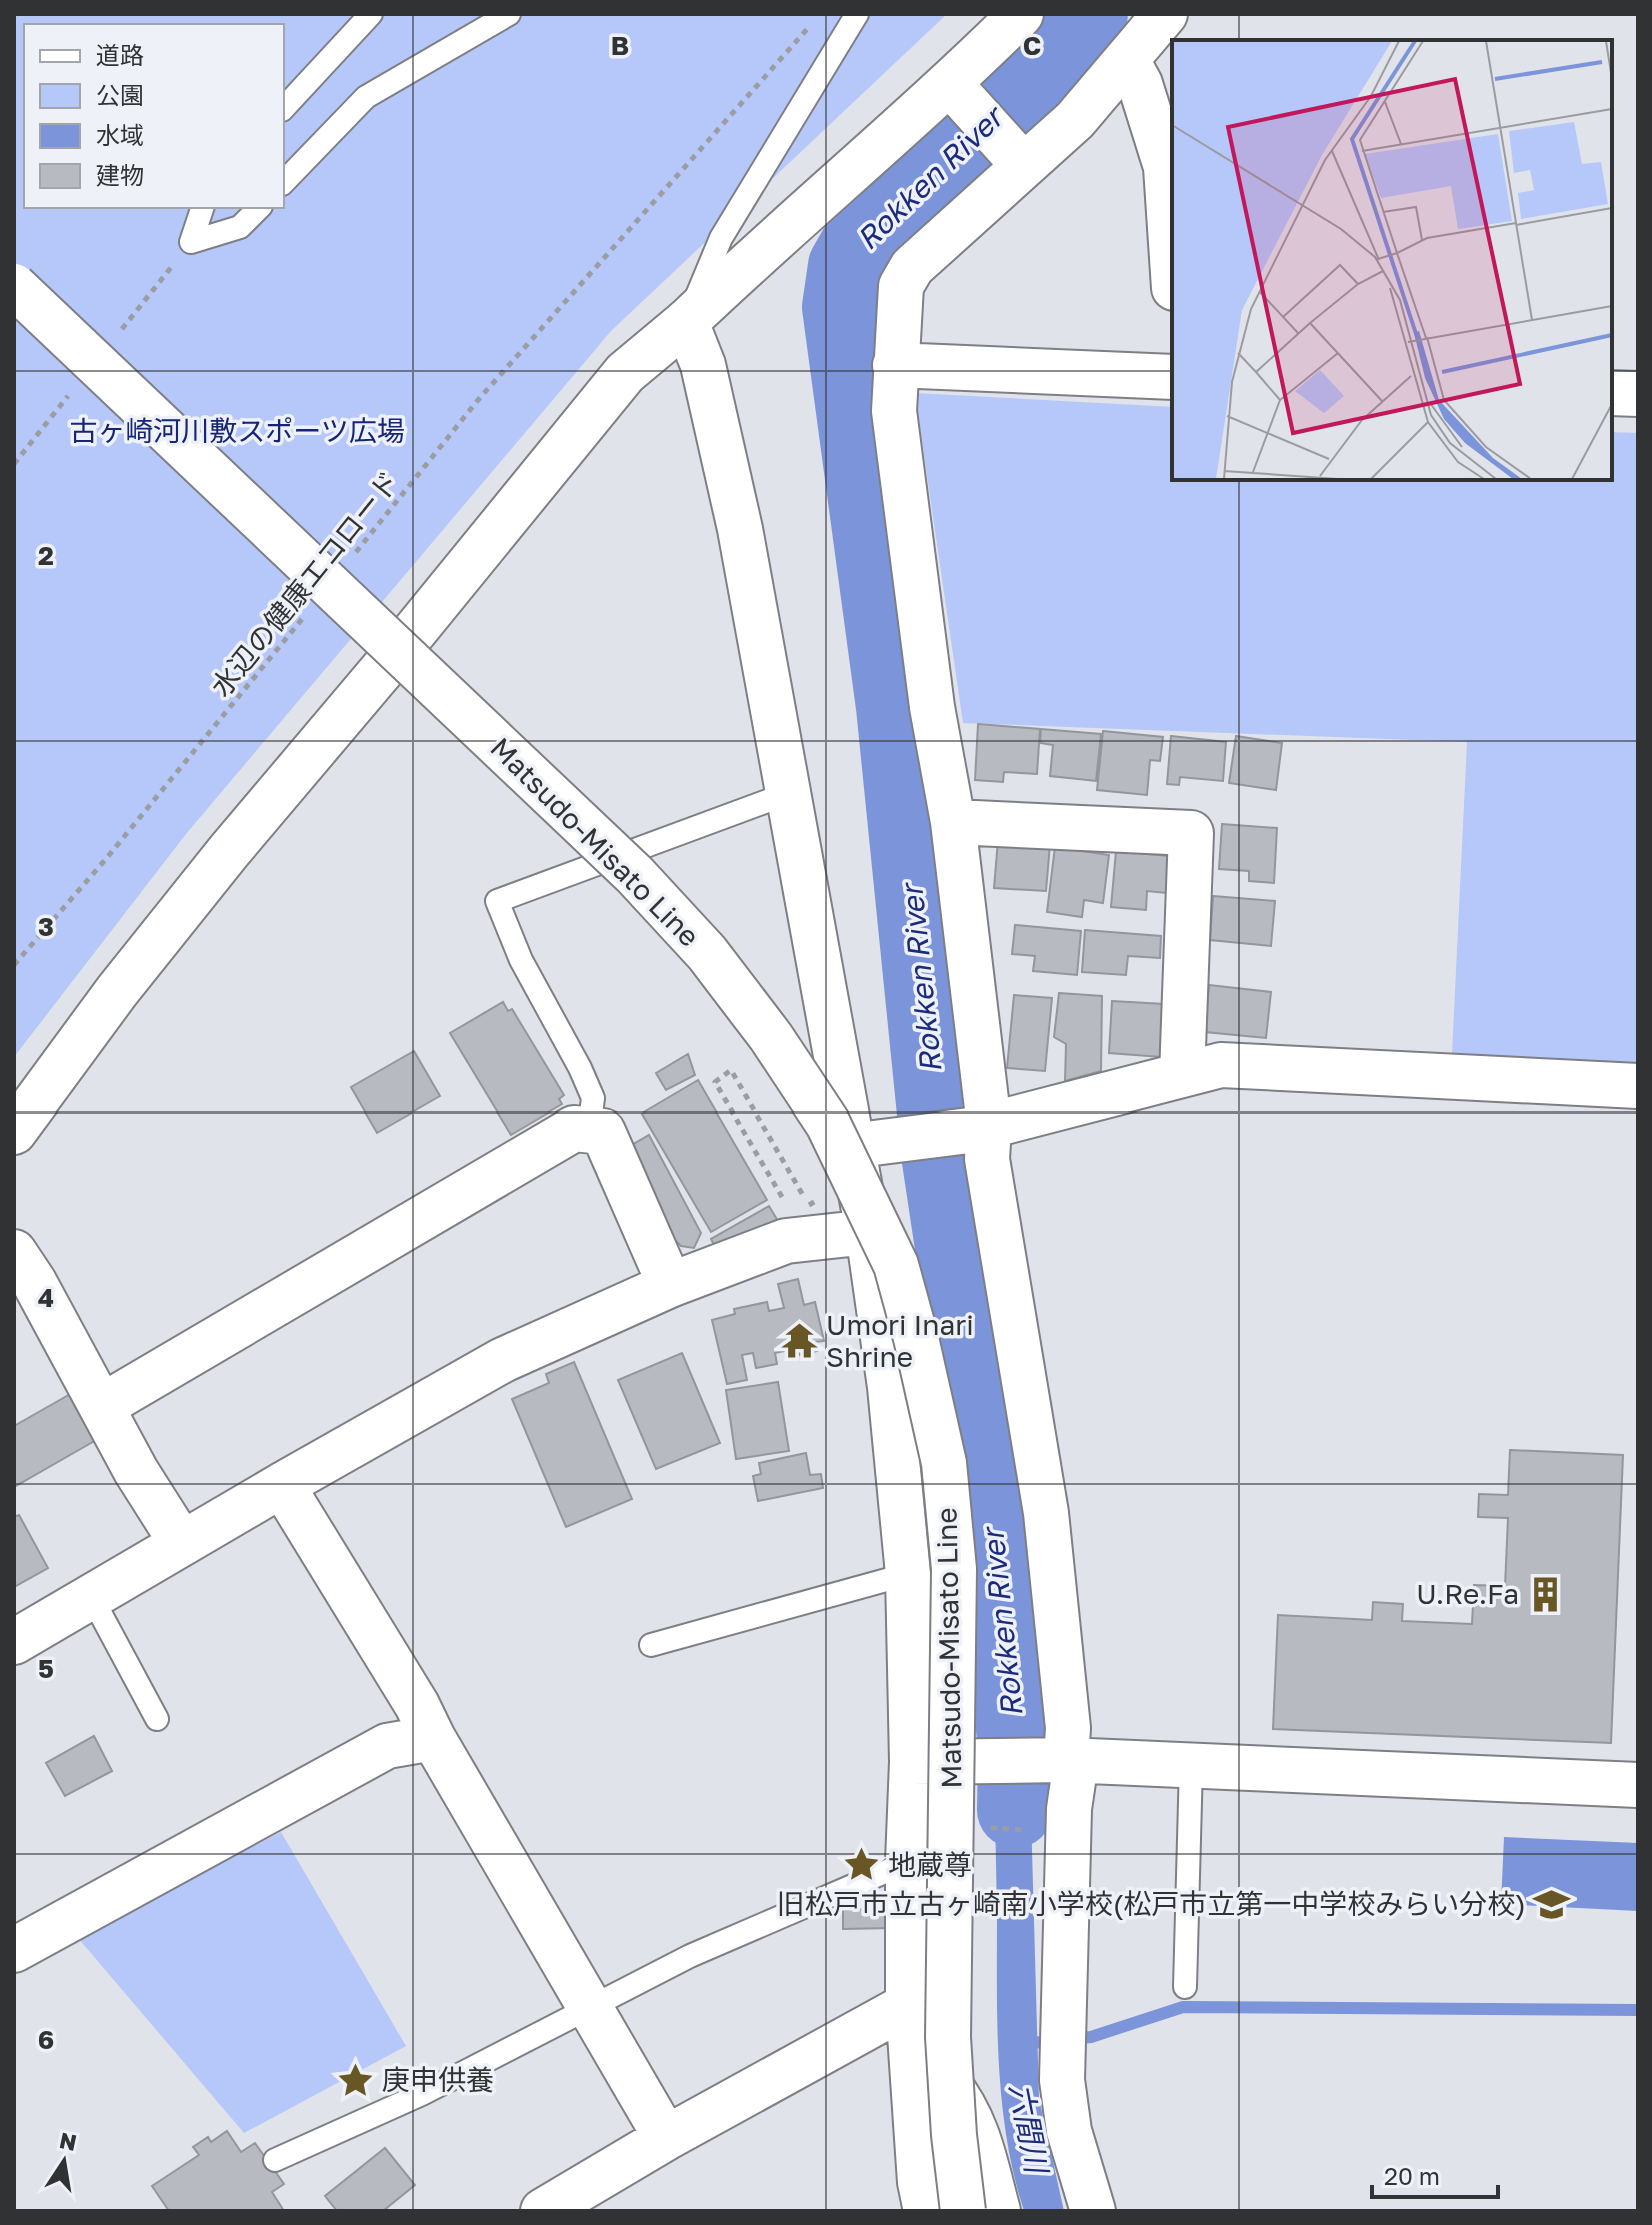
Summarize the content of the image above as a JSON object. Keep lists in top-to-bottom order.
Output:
{
  "streets": {
    "street": ["Matsudo-Misato Line"],
    "path": ["水辺の健康エコロード"]
  },
  "water": ["Rokken River", "六間川"],
  "parks": ["古ヶ崎河川敷スポーツ広場"],
  "places": {
    "temple": ["Umori Inari Shrine"],
    "building": ["U.Re.Fa"],
    "place": ["地蔵尊", "庚申供養"],
    "school or university": ["旧松戸市立古ヶ崎南小学校(松戸市立第一中学校みらい分校)"]
  },
  "legend": [
    "道路",
    "公園",
    "水域",
    "建物"
  ],
  "scale_bar": "20 m",
  "north": "top",
  "grid": {
    "columns": ["B", "C"],
    "rows": [
      "2",
      "3",
      "4",
      "5",
      "6"
    ]
  }
}
